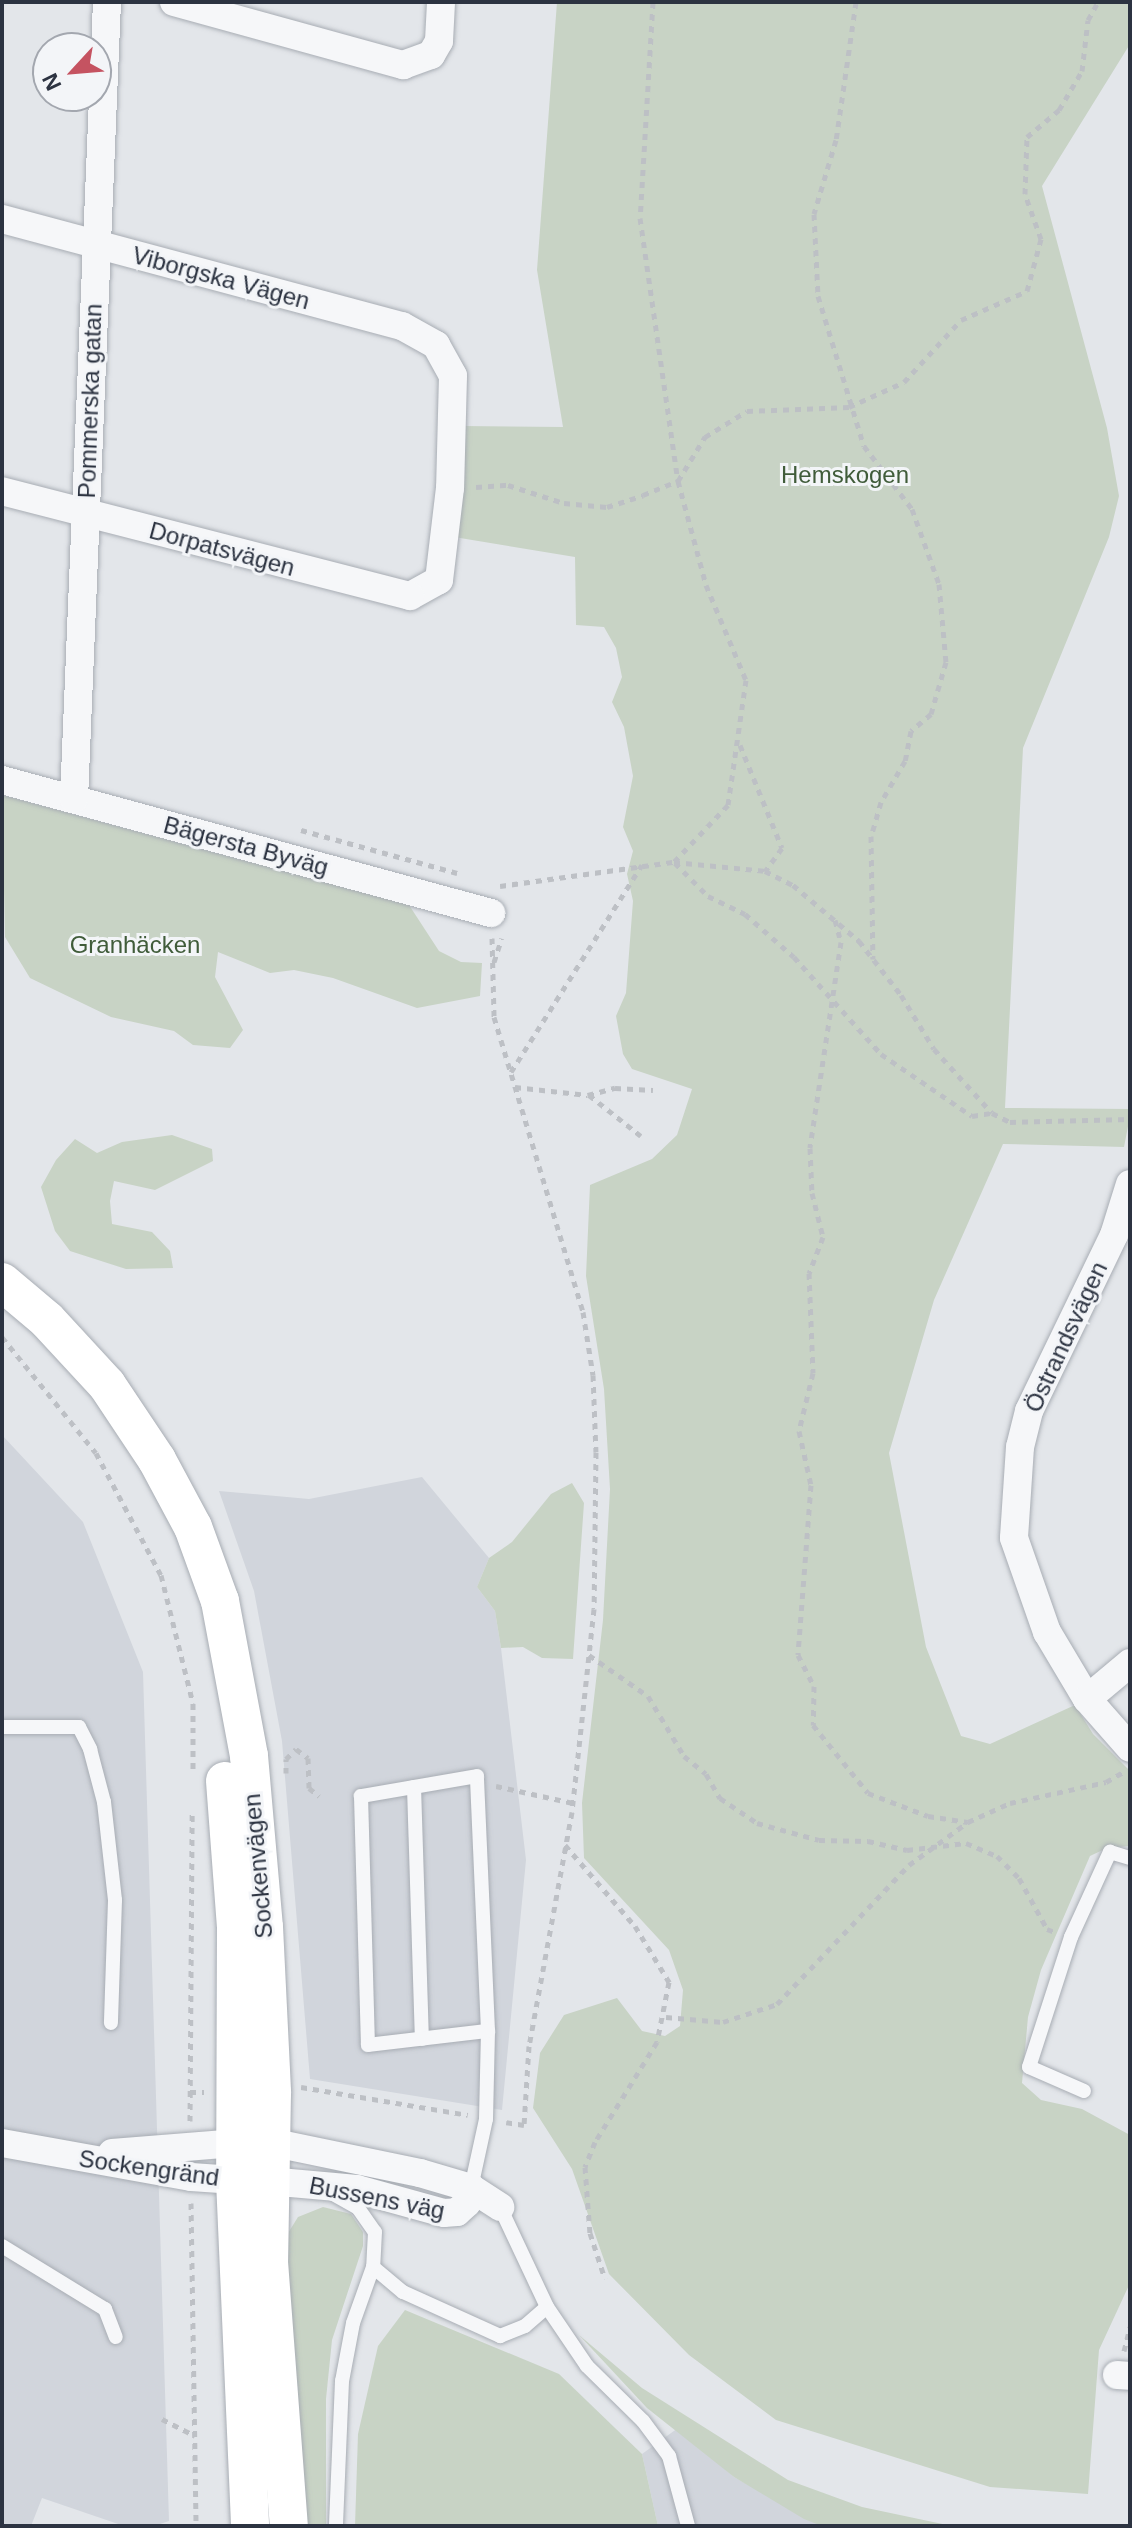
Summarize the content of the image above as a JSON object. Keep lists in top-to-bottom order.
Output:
{
  "streets": {
    "main road": ["Sockenvägen"],
    "street": [
      "Viborgska Vägen",
      "Pommerska gatan",
      "Dorpatsvägen",
      "Bägersta Byväg",
      "Östrandsvägen",
      "Sockengränd",
      "Bussens väg"
    ]
  },
  "crossings": [
    ["Viborgska Vägen", "Pommerska gatan"],
    ["Viborgska Vägen", "Dorpatsvägen"],
    ["Pommerska gatan", "Dorpatsvägen"],
    ["Pommerska gatan", "Bägersta Byväg"],
    ["Sockenvägen", "Sockengränd"],
    ["Sockenvägen", "Bussens väg"],
    ["Sockengränd", "Bussens väg"]
  ],
  "parks": ["Hemskogen", "Granhäcken"],
  "north": "bottom left"
}
